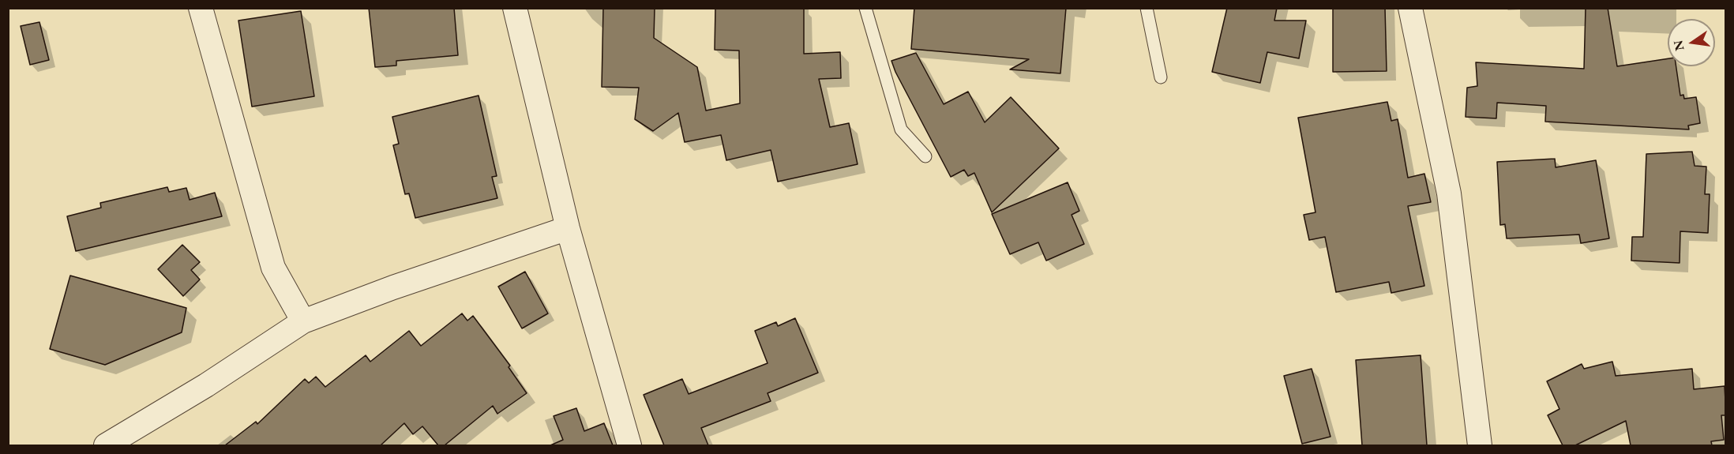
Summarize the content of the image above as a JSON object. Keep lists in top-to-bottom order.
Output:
{
  "north": "left"
}
